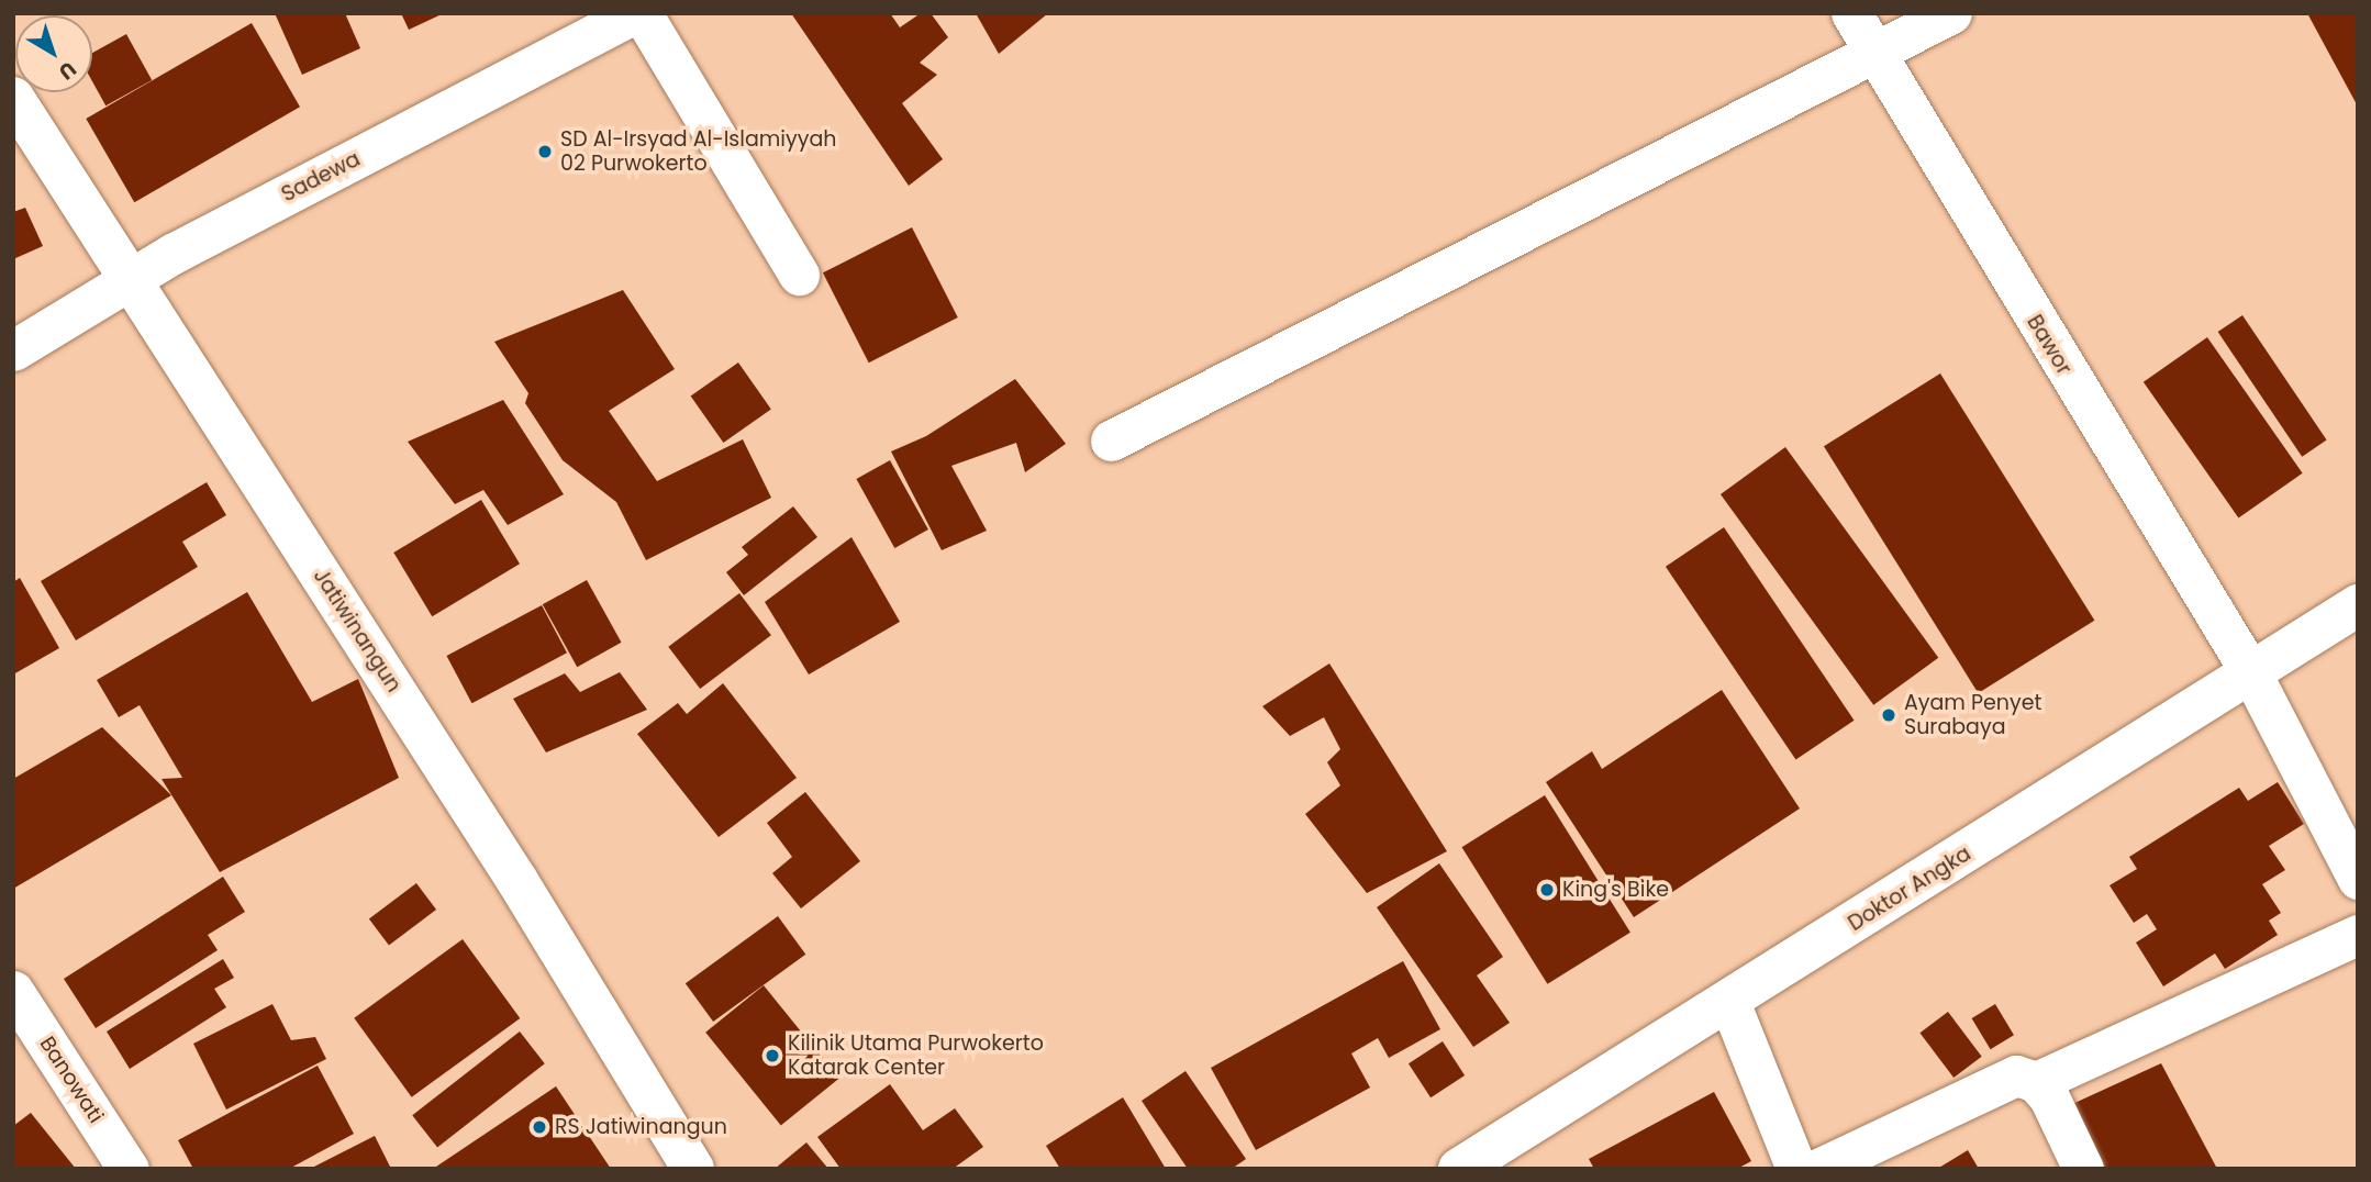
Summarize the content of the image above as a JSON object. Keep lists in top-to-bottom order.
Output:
{
  "streets": {
    "street": [
      "Sadewa",
      "Bawor",
      "Jatiwinangun",
      "Doktor Angka",
      "Banowati"
    ]
  },
  "crossings": [
    ["Sadewa", "Jatiwinangun"],
    ["Bawor", "Doktor Angka"]
  ],
  "places": [
    "SD Al-Irsyad Al-Islamiyyah 02 Purwokerto",
    "Ayam Penyet Surabaya",
    "King's Bike",
    "Kilinik Utama Purwokerto Katarak Center",
    "RS Jatiwinangun"
  ],
  "north": "bottom right"
}
